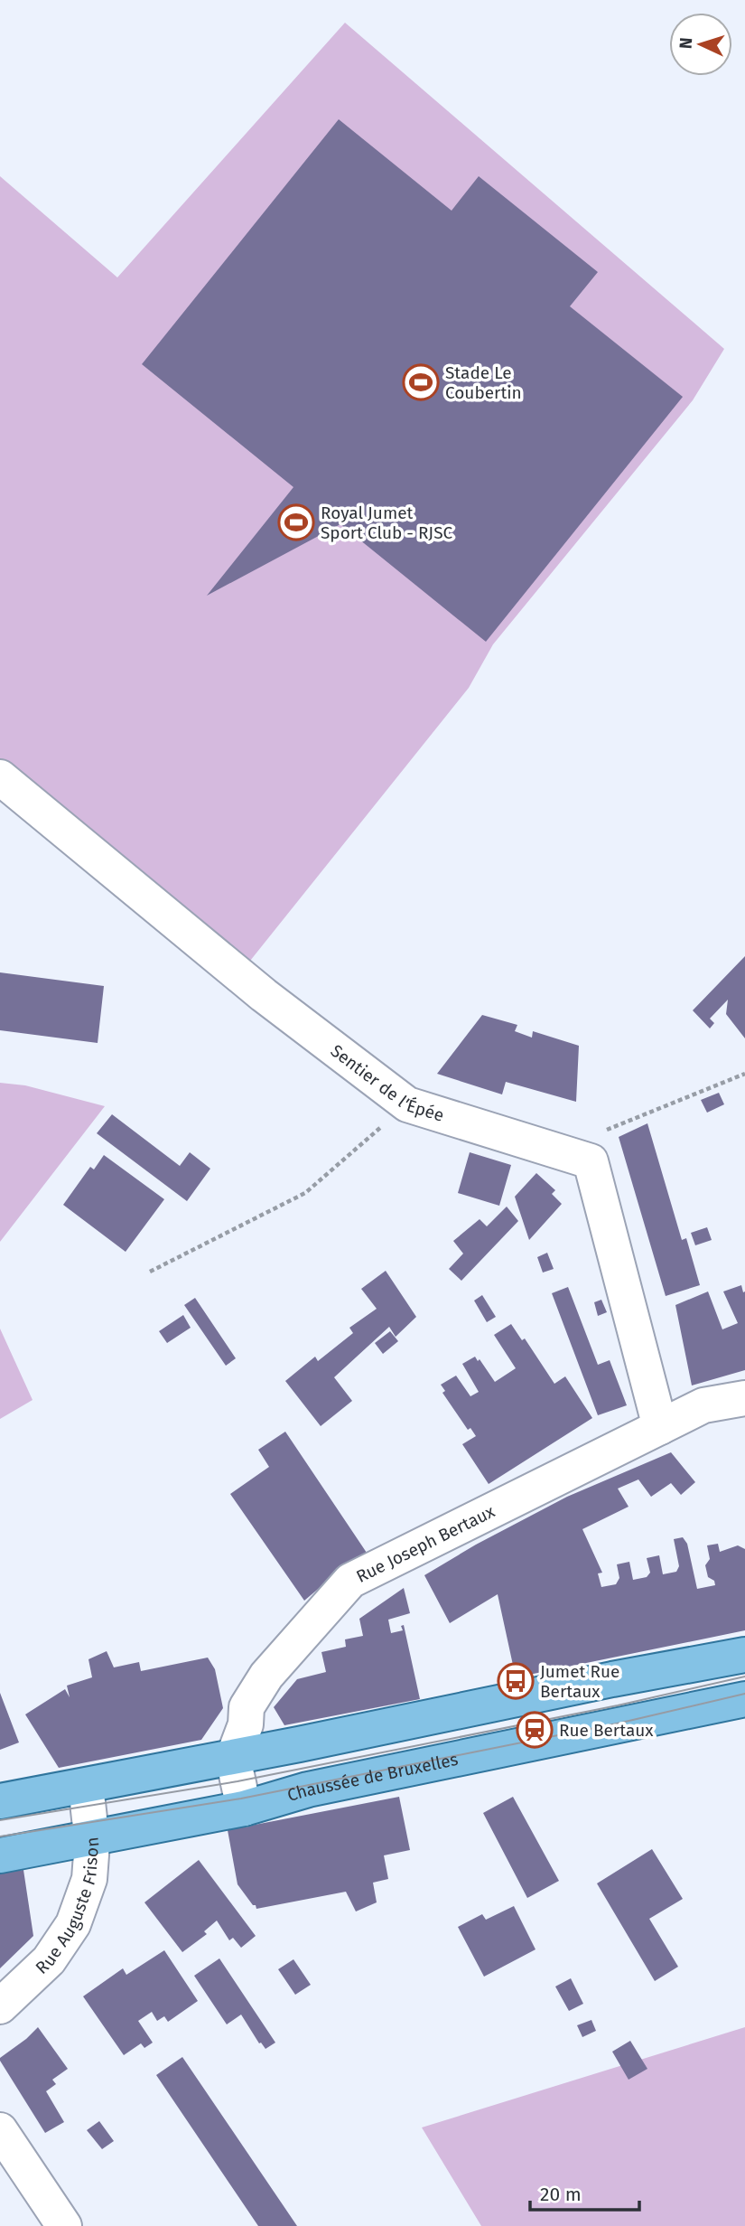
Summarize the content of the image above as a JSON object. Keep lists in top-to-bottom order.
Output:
{
  "streets": {
    "main road": ["Chaussée de Bruxelles"],
    "street": ["Sentier de l'Épée", "Rue Joseph Bertaux", "Rue Auguste Frison"]
  },
  "crossings": [
    ["Chaussée de Bruxelles", "Rue Auguste Frison"]
  ],
  "places": {
    "sports": ["Stade Le Coubertin", "Royal Jumet Sport Club - RJSC"],
    "bus stop": ["Jumet Rue Bertaux"],
    "station": ["Rue Bertaux"]
  },
  "scale_bar": "20 m",
  "north": "left"
}
